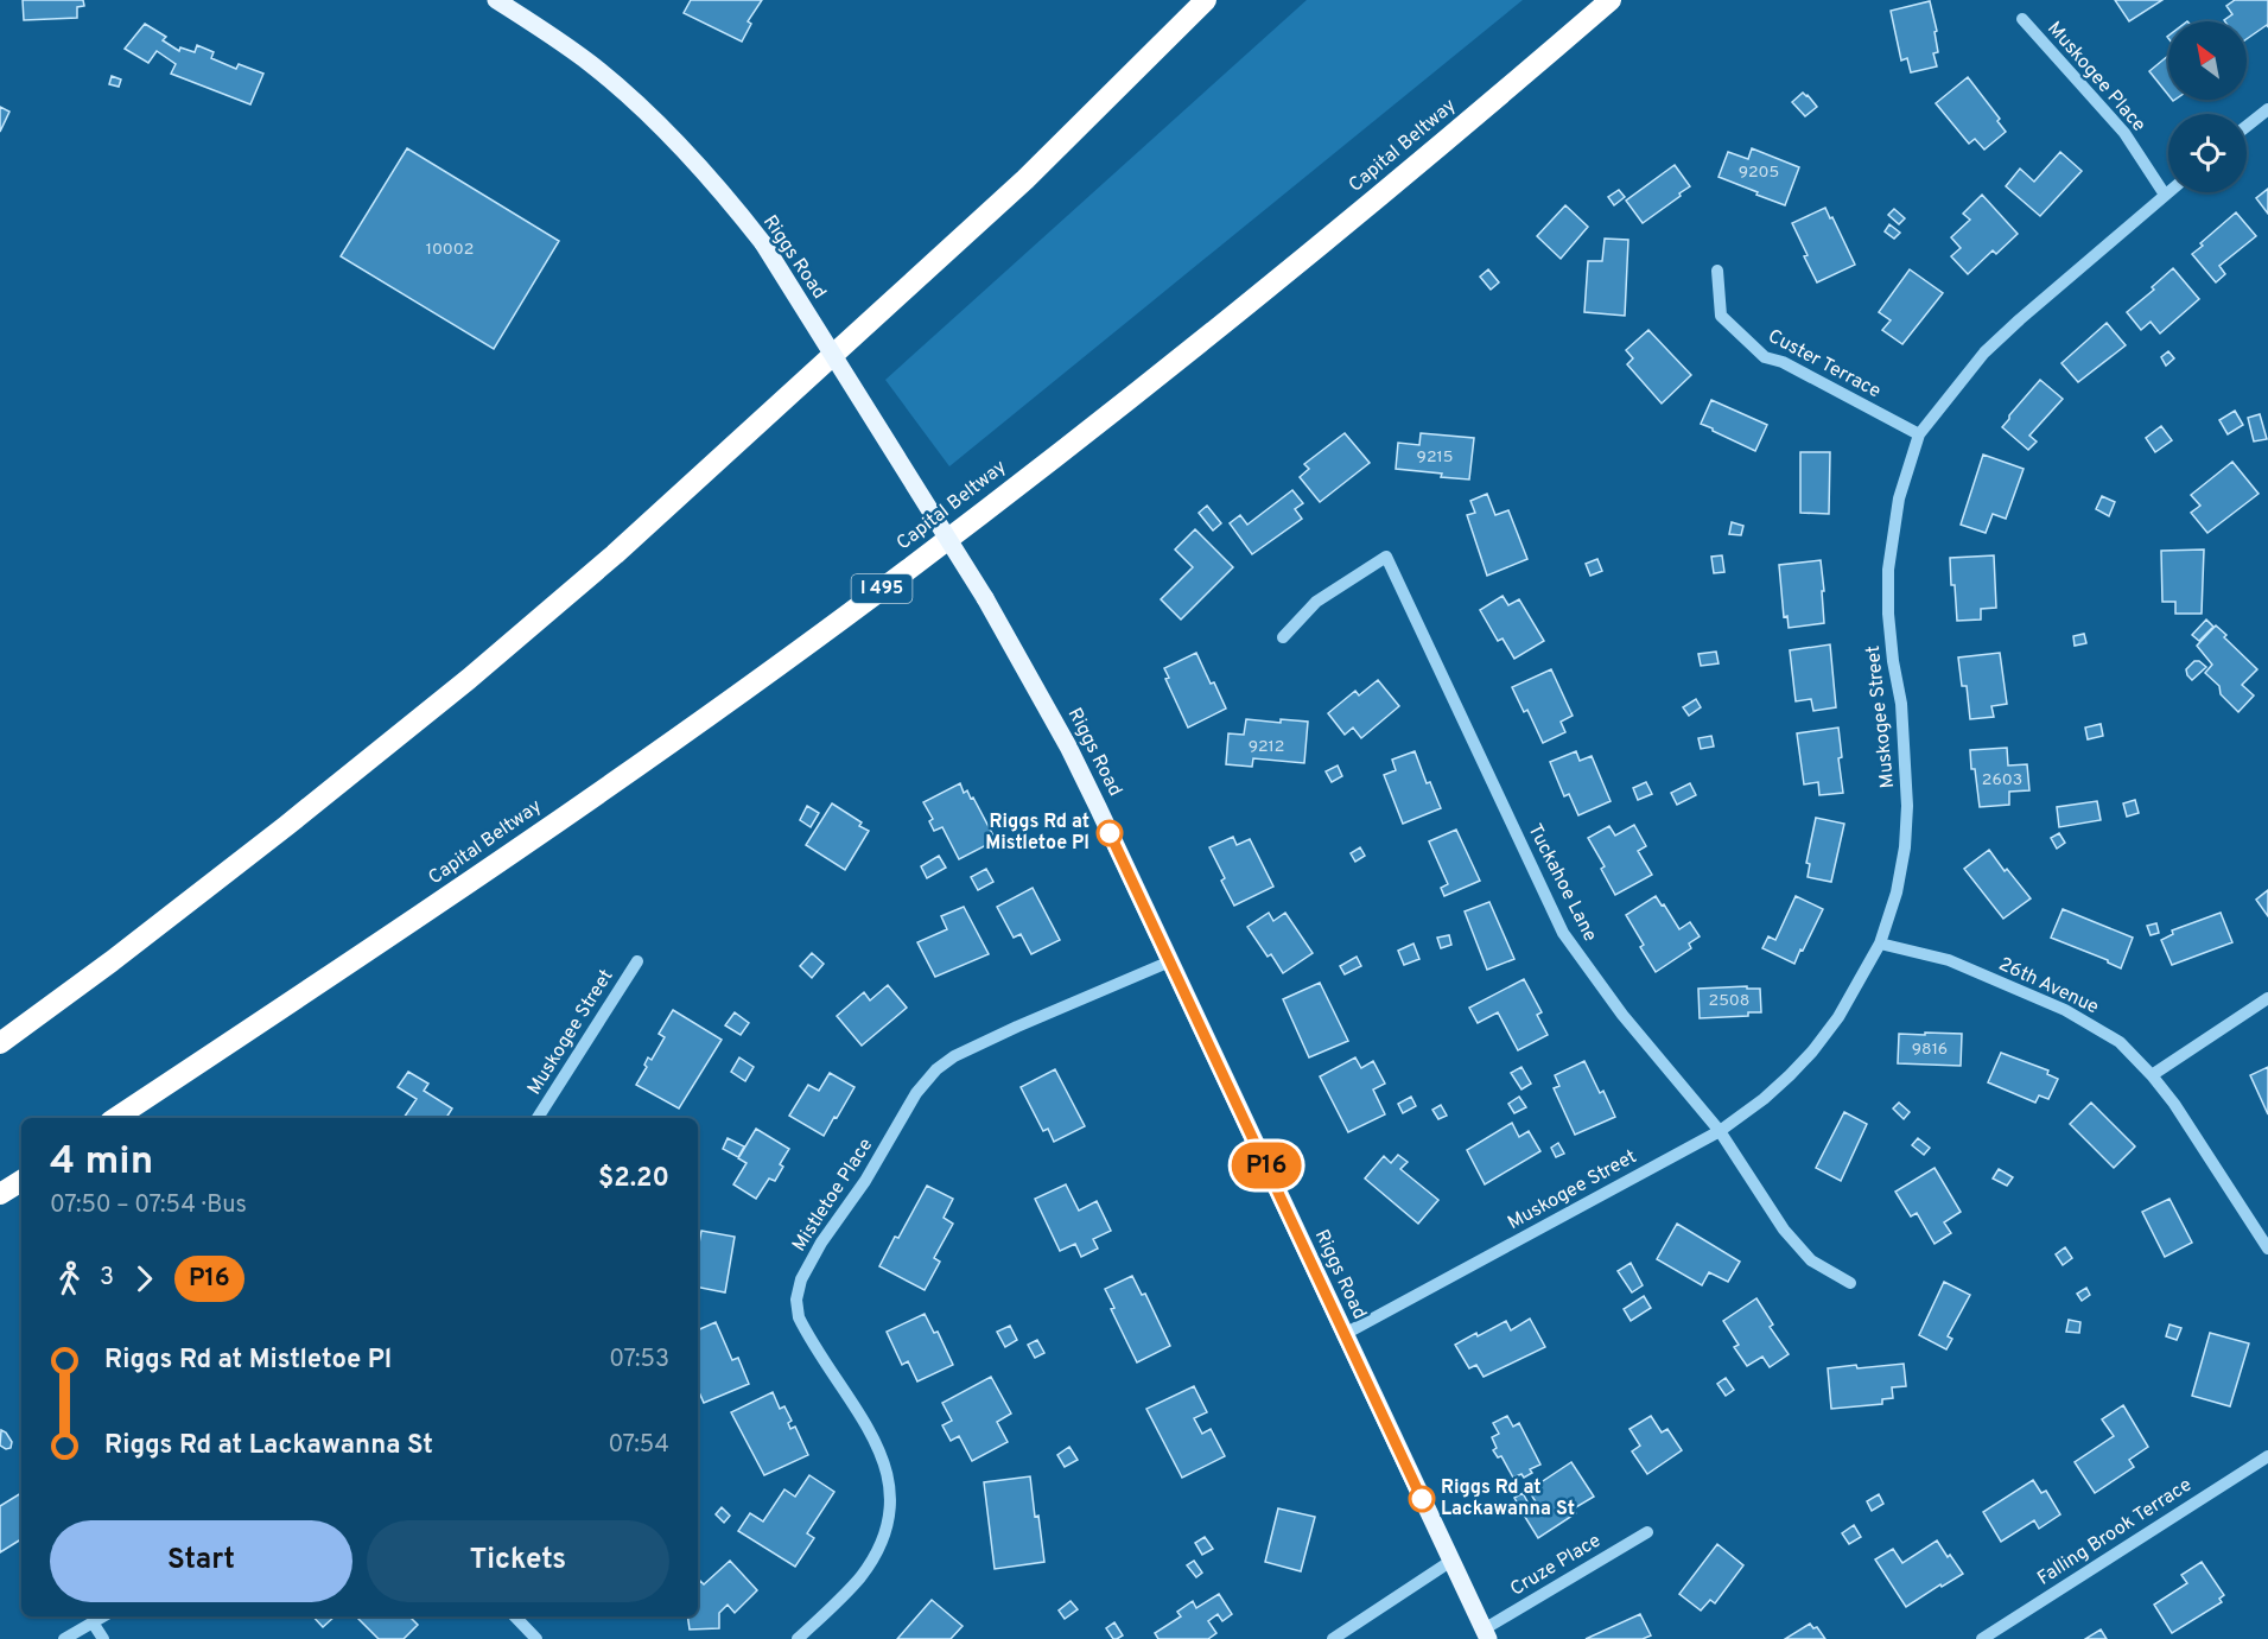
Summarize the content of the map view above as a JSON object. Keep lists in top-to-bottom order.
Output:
{
  "streets": {
    "highway": ["Capital Beltway", "I 495"],
    "main road": ["Riggs Road"],
    "street": [
      "Muskogee Place",
      "Custer Terrace",
      "Muskogee Street",
      "Tuckahoe Lane",
      "26th Avenue",
      "Mistletoe Place",
      "Falling Brook Terrace",
      "Cruze Place"
    ]
  },
  "crossings": [
    ["Muskogee Place", "Muskogee Street"],
    ["Riggs Road", "Muskogee Street"],
    ["Riggs Road", "Mistletoe Place"],
    ["Riggs Road", "Cruze Place"],
    ["Custer Terrace", "Muskogee Street"],
    ["Muskogee Street", "Tuckahoe Lane"],
    ["Muskogee Street", "26th Avenue"]
  ],
  "places": ["Riggs Rd at Mistletoe Pl", "Riggs Rd at Lackawanna St"],
  "lines": ["bus line P16"],
  "house_numbers": [
    "9205",
    "10002",
    "9215",
    "9212",
    "2603",
    "2508",
    "9816"
  ],
  "north": "top left",
  "page": {
    "on_map": "P16",
    "heading": ["4 min", "07:50 – 07:54 · Bus", "$2.20"],
    "legs": ["3", "P16"],
    "list": [
      {
        "name": "Riggs Rd at Mistletoe Pl",
        "value": "07:53"
      },
      {
        "name": "Riggs Rd at Lackawanna St",
        "value": "07:54"
      }
    ],
    "buttons": ["Start", "Tickets"]
  }
}
